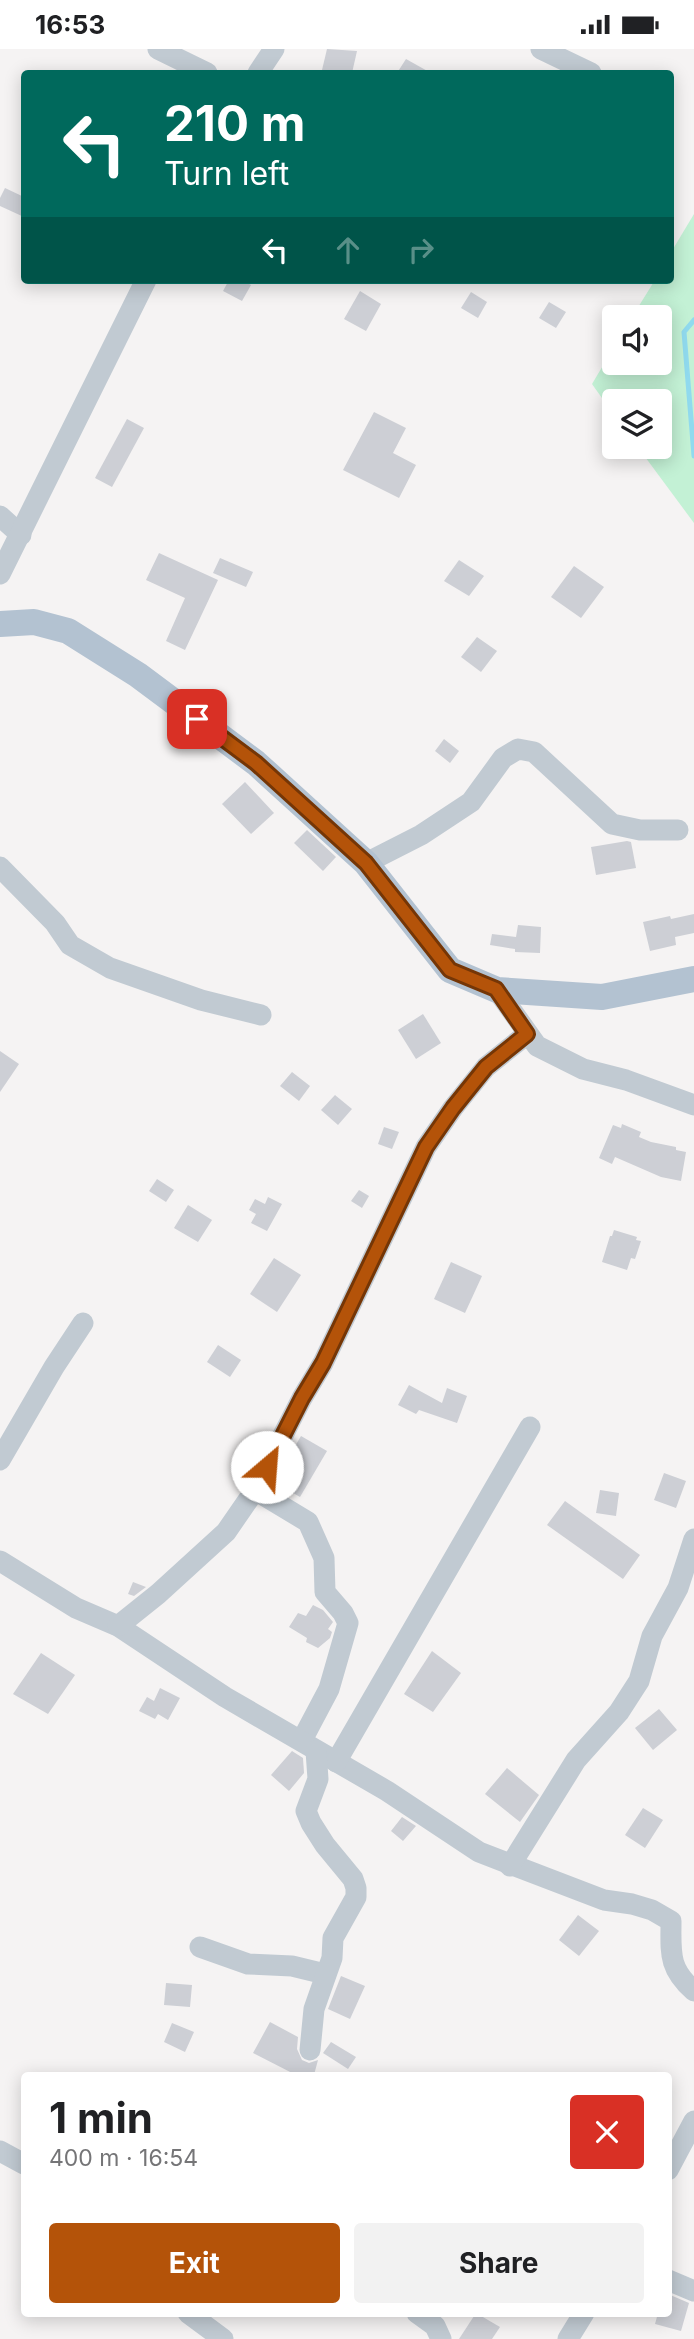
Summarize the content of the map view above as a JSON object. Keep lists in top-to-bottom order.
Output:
{
  "page": {
    "status": "16:53",
    "turn": ["210 m", "Turn left"],
    "heading": ["1 min", "400 m · 16:54"],
    "buttons": ["Exit", "Share"]
  }
}
